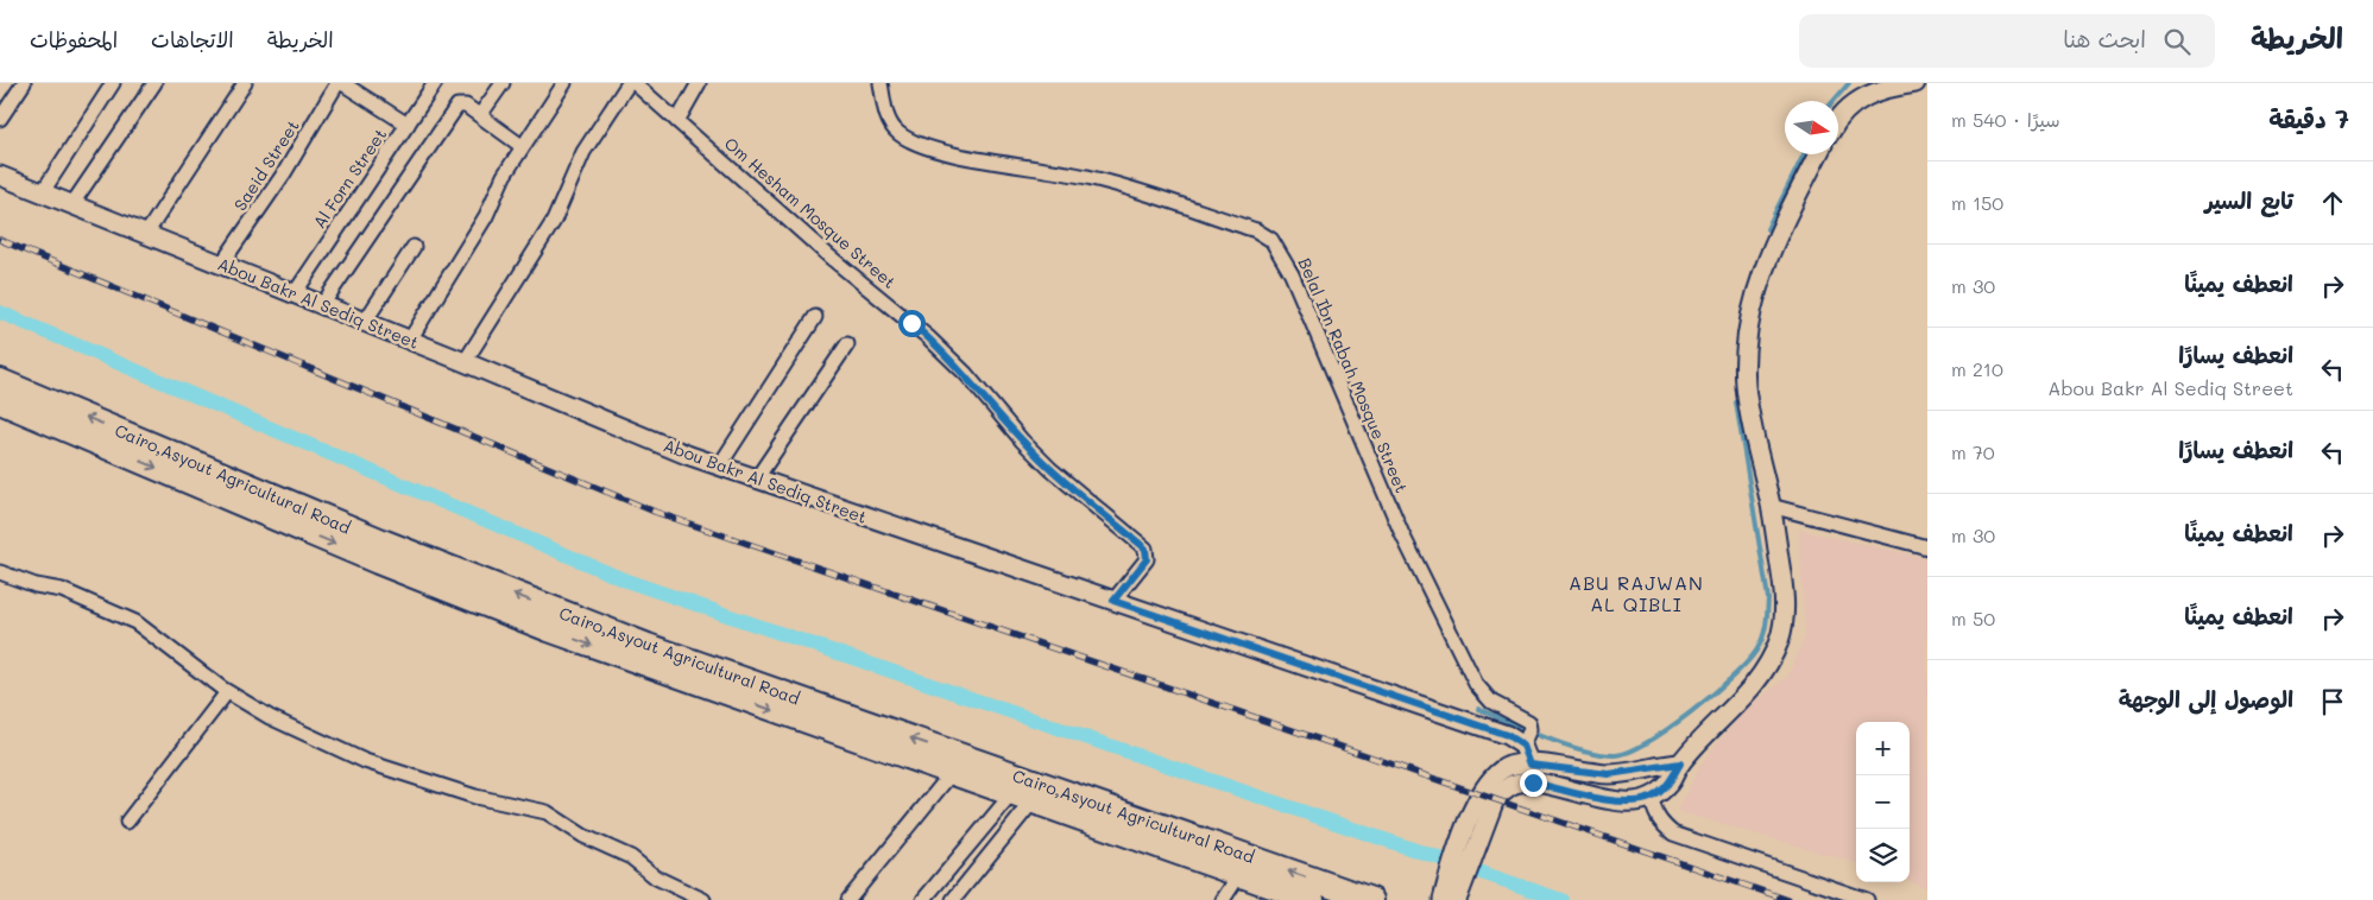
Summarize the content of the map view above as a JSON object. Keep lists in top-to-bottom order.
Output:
{
  "streets": {
    "highway": ["Cairo,Asyout Agricultural Road"],
    "street": [
      "Saeid Street",
      "Al Forn Street",
      "Om Hesham Mosque Street",
      "Abou Bakr Al Sediq Street",
      "Belal Ibn Rabah Mosque Street"
    ]
  },
  "crossings": [
    ["Saeid Street", "Abou Bakr Al Sediq Street"],
    ["Al Forn Street", "Abou Bakr Al Sediq Street"],
    ["Om Hesham Mosque Street", "Abou Bakr Al Sediq Street"],
    ["Abou Bakr Al Sediq Street", "Belal Ibn Rabah Mosque Street"]
  ],
  "districts": ["ABU RAJWAN AL QIBLI"],
  "north": "right",
  "page": {
    "header": "الخريطة",
    "search": "ابحث هنا",
    "nav": ["الخريطة", "الاتجاهات", "المحفوظات"],
    "heading": ["7 دقيقة", "سيرًا · 540 m"],
    "list": [
      ["تابع السير", "150 m"],
      ["انعطف يمينًا", "30 m"],
      ["انعطف يسارًا", "Abou Bakr Al Sediq Street", "210 m"],
      ["انعطف يسارًا", "70 m"],
      ["انعطف يمينًا", "30 m"],
      ["انعطف يمينًا", "50 m"],
      "الوصول إلى الوجهة"
    ],
    "map_buttons": ["+", "−"]
  }
}
